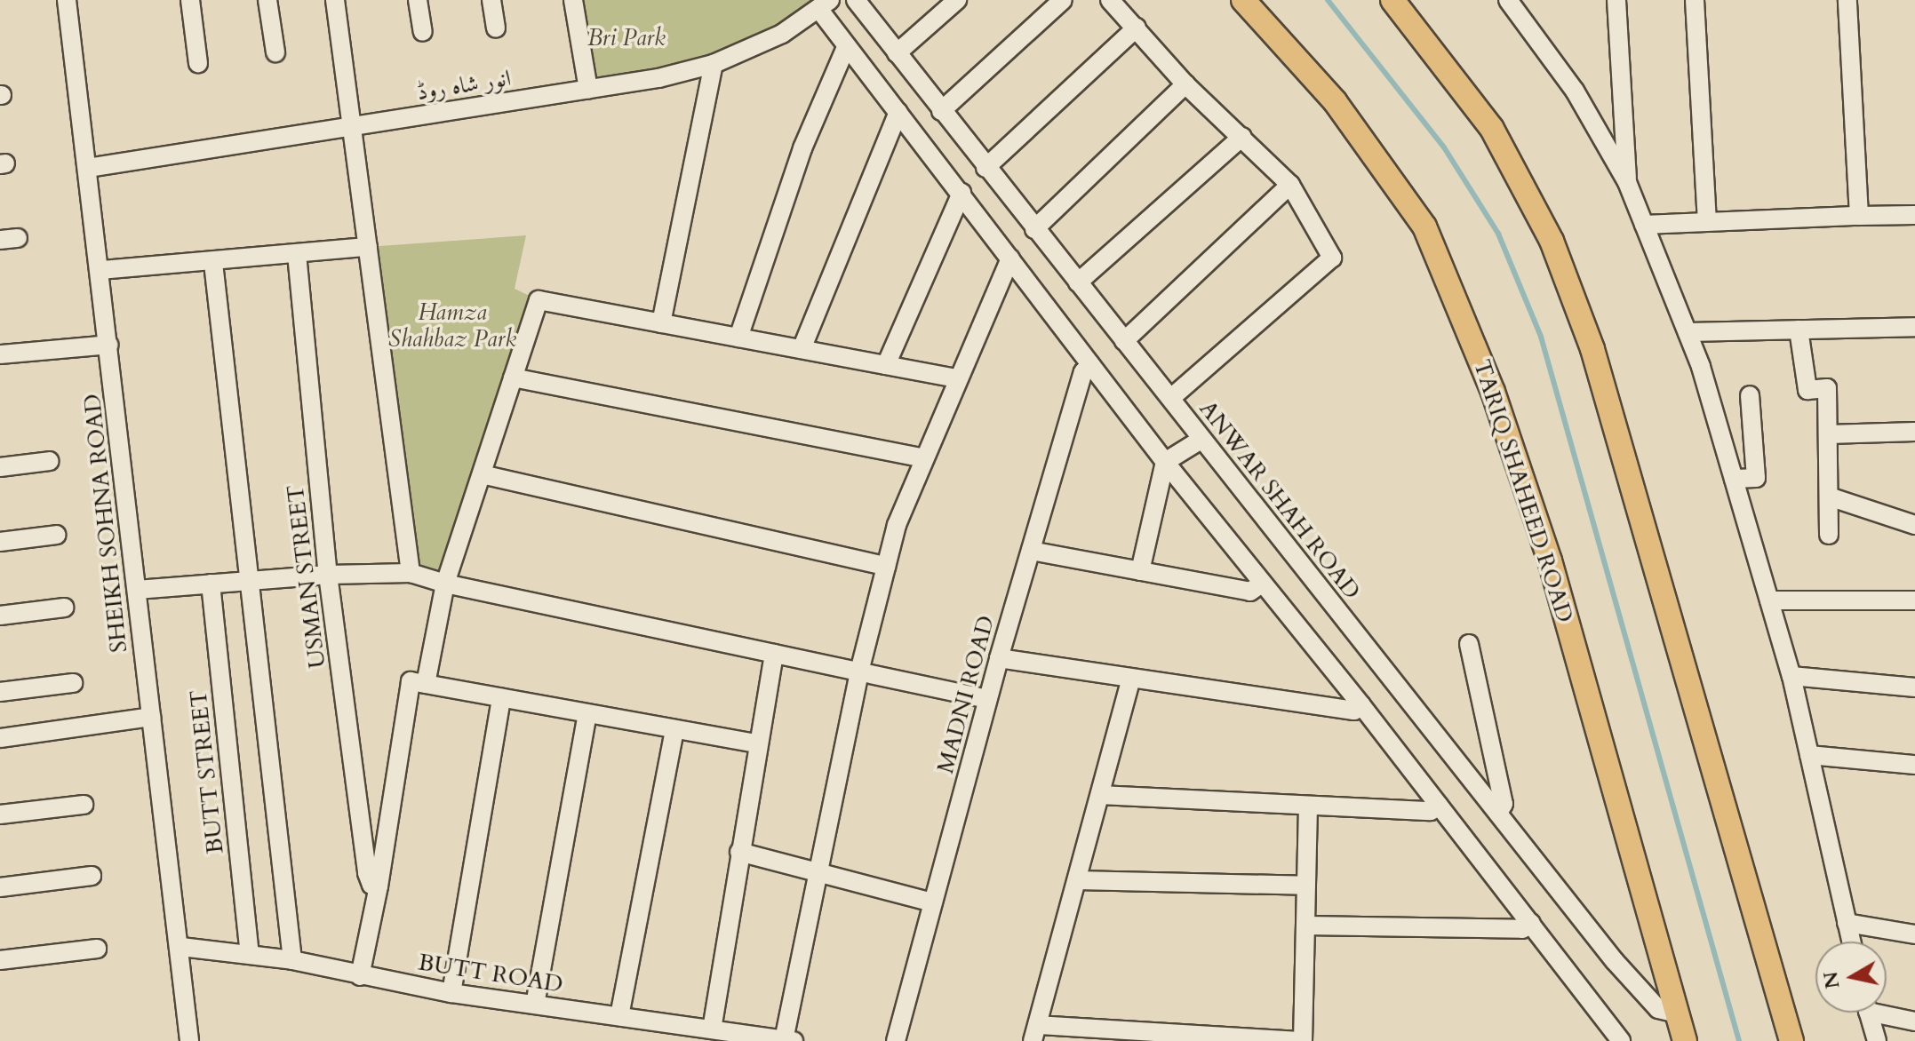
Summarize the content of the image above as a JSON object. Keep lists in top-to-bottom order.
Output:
{
  "streets": {
    "main road": ["TARIQ SHAHEED ROAD"],
    "street": [
      "انور شاہ روڈ",
      "ANWAR SHAH ROAD",
      "SHEIKH SOHNA ROAD",
      "USMAN STREET",
      "MADNI ROAD",
      "BUTT STREET",
      "BUTT ROAD"
    ]
  },
  "crossings": [
    ["انور شاہ روڈ", "SHEIKH SOHNA ROAD"],
    ["TARIQ SHAHEED ROAD", "ANWAR SHAH ROAD"],
    ["SHEIKH SOHNA ROAD", "BUTT ROAD"],
    ["BUTT STREET", "BUTT ROAD"]
  ],
  "parks": ["Bri Park", "Hamza Shahbaz Park"],
  "north": "left"
}
